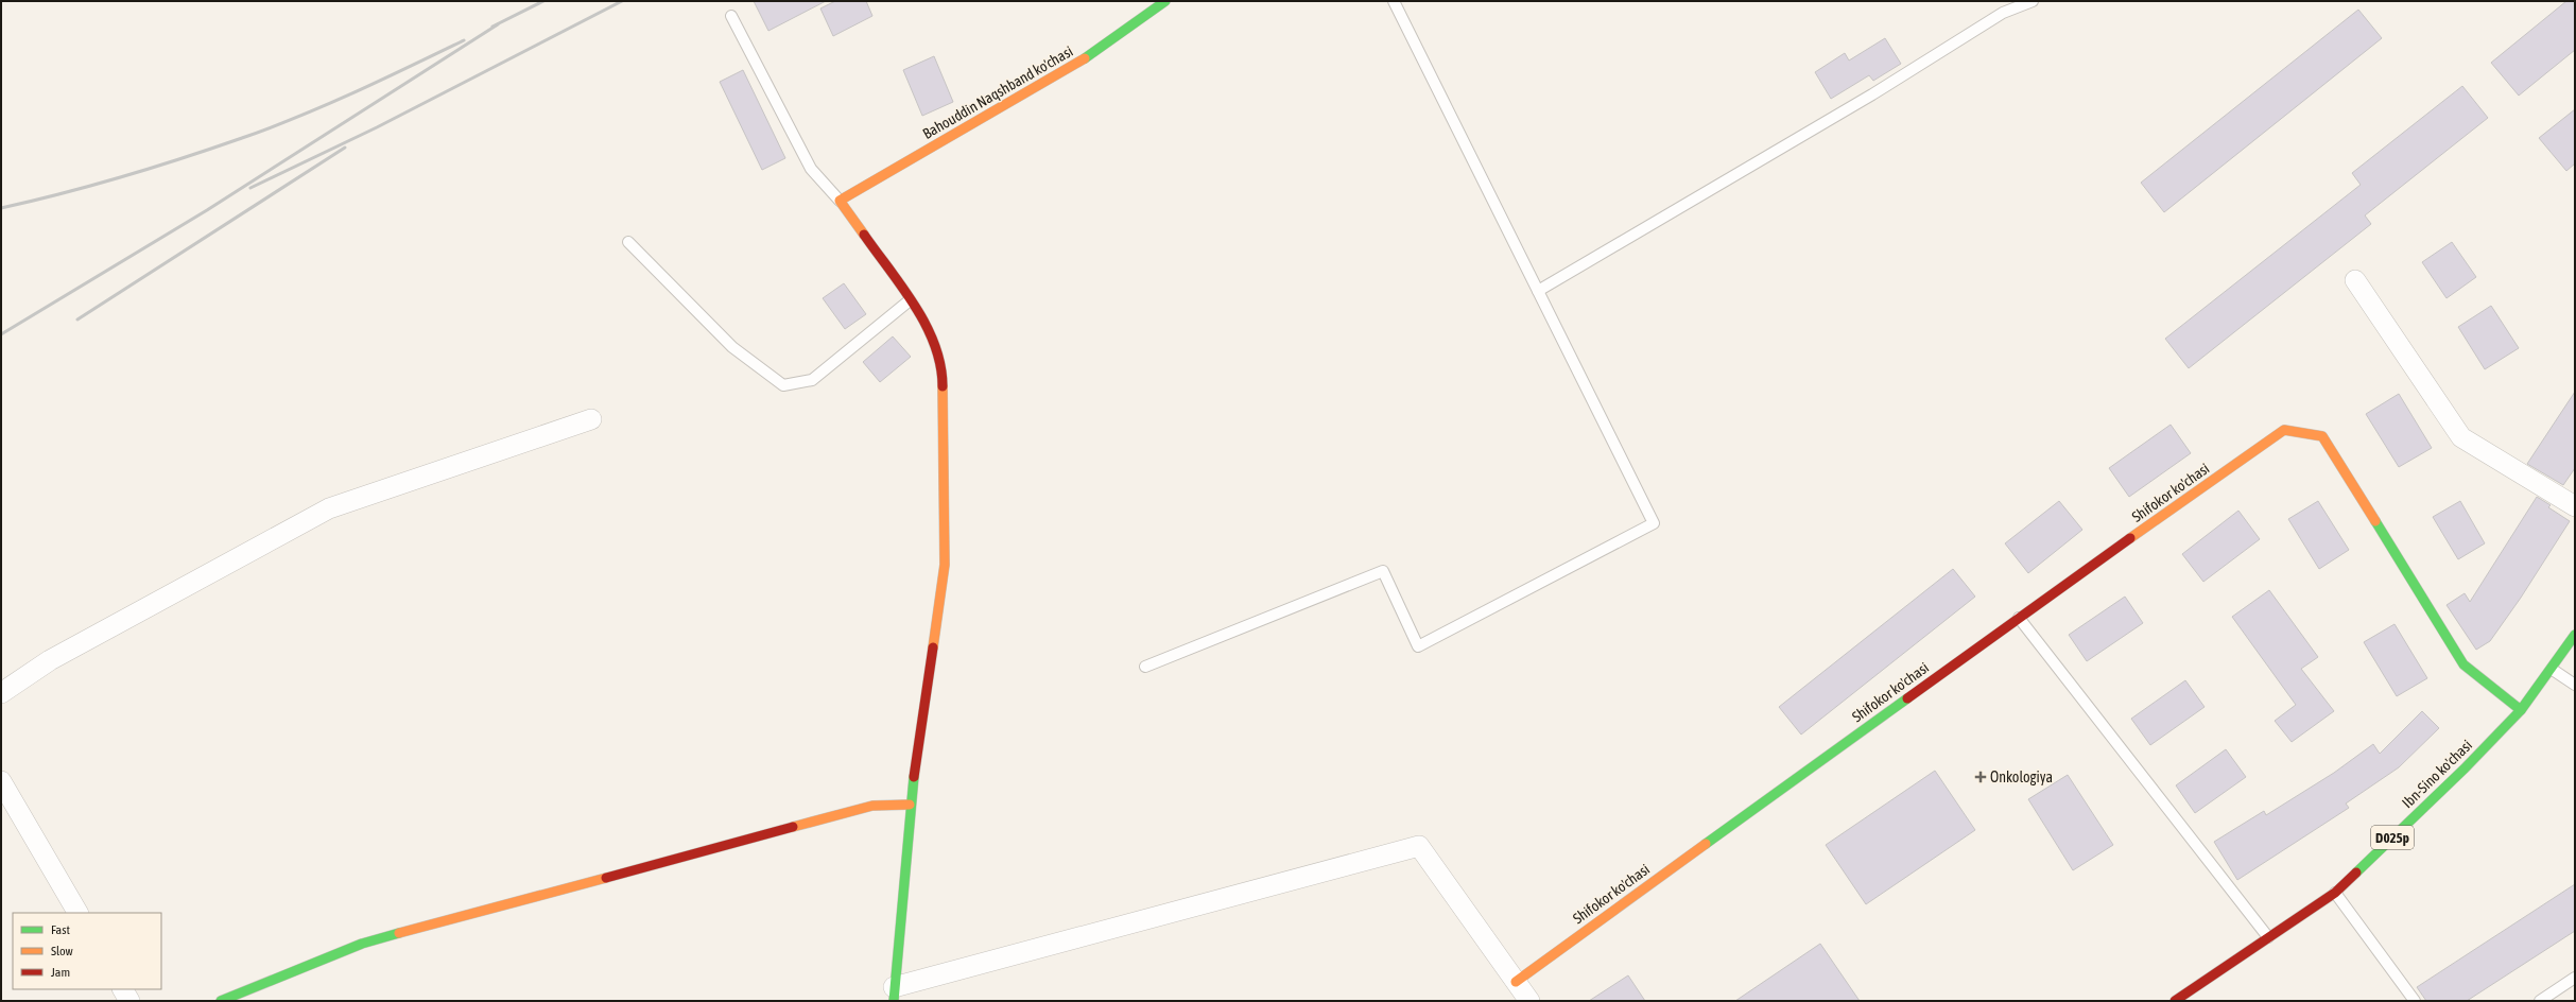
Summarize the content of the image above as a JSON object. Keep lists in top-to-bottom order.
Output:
{
  "streets": {
    "street": [
      "Bahouddin Naqshband ko'chasi",
      "Shifokor ko'chasi",
      "Ibn-Sino ko'chasi",
      "D025p"
    ]
  },
  "crossings": [
    ["Shifokor ko'chasi", "Ibn-Sino ko'chasi"]
  ],
  "places": {
    "health": ["Onkologiya"]
  },
  "legend": ["Fast", "Slow", "Jam"]
}
